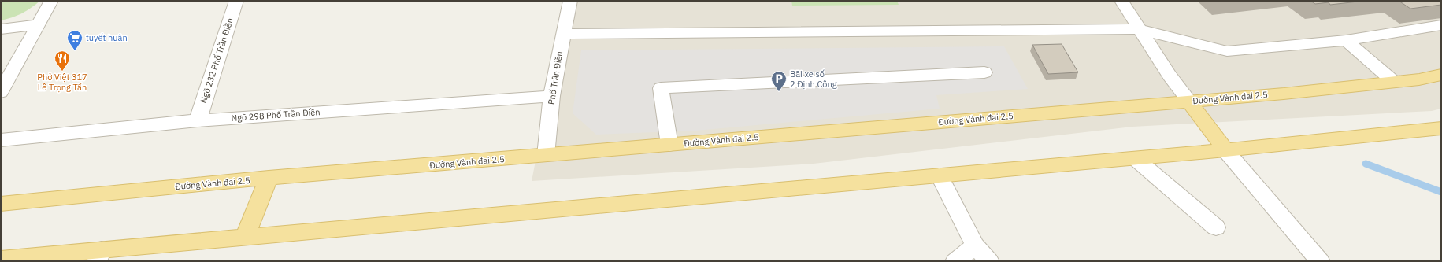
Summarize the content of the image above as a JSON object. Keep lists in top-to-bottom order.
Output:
{
  "streets": {
    "main road": ["Đường Vành đai 2.5"],
    "street": ["Ngõ 232 Phố Trần Điền", "Phố Trần Điền", "Ngõ 298 Phố Trần Điền"]
  },
  "crossings": [
    ["Ngõ 232 Phố Trần Điền", "Ngõ 298 Phố Trần Điền"],
    ["Phố Trần Điền", "Đường Vành đai 2.5"],
    ["Phố Trần Điền", "Ngõ 298 Phố Trần Điền"]
  ],
  "places": {
    "supermarket": ["tuyết huân"],
    "restaurant": ["Phở Việt 317 Lê Trọng Tấn"],
    "parking": ["Bãi xe số 2 Định Công"]
  }
}
